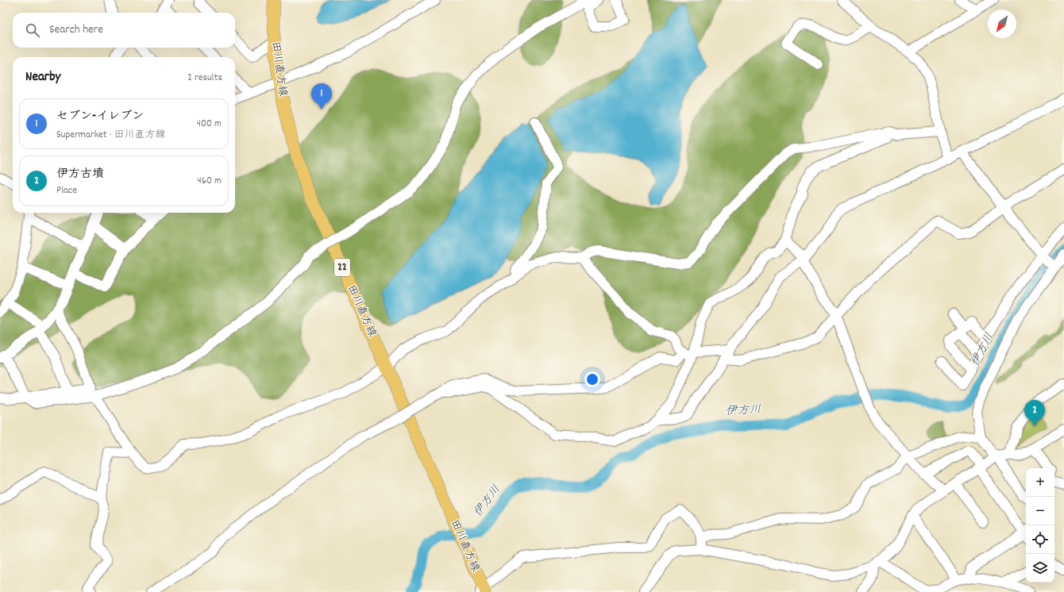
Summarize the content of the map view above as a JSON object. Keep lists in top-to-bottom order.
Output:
{
  "streets": {
    "main road": ["田川直方線", "22"]
  },
  "water": ["伊方川"],
  "north": "bottom left",
  "page": {
    "search": "Search here",
    "heading": ["Nearby", "2 results"],
    "pins": ["1", "2"],
    "list": [
      {
        "mark": "1",
        "name": "セブン-イレブン",
        "note": "Supermarket · 田川直方線",
        "value": "400 m"
      },
      {
        "mark": "2",
        "name": "伊方古墳",
        "note": "Place",
        "value": "460 m"
      }
    ],
    "map_buttons": ["+", "−"]
  }
}
